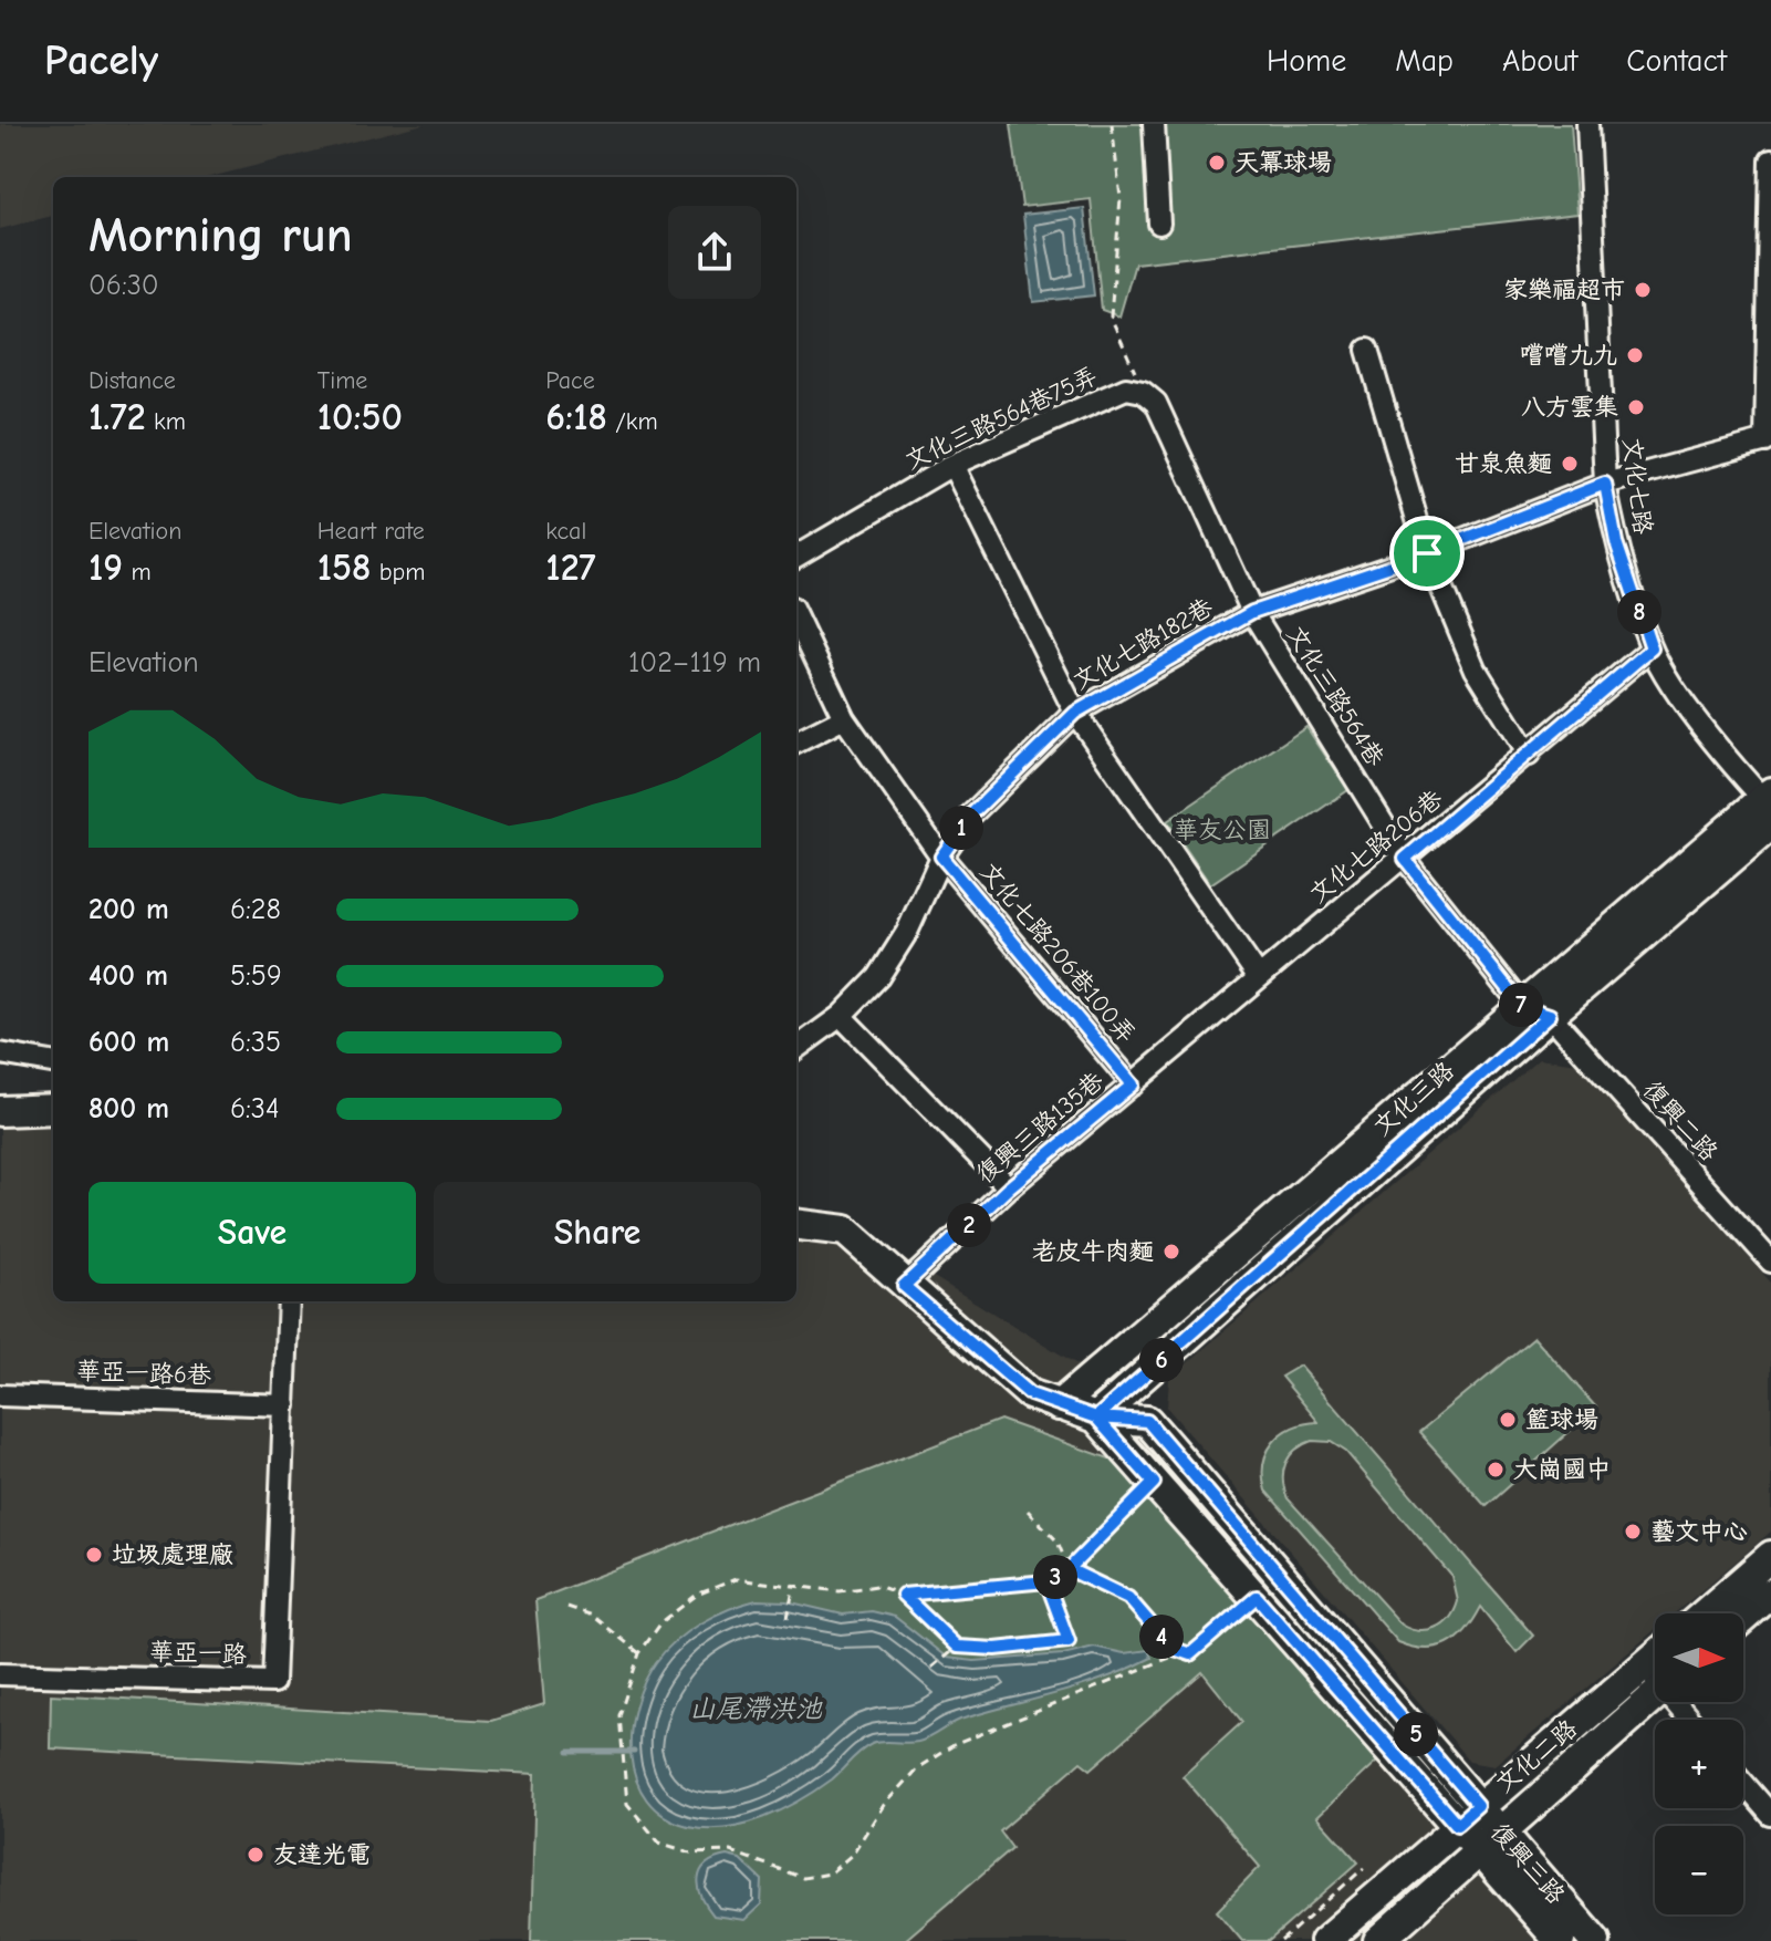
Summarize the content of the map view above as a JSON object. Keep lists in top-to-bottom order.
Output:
{
  "streets": {
    "street": [
      "文化三路564巷75弄",
      "文化七路",
      "文化七路182巷",
      "文化三路564巷",
      "文化七路206巷",
      "文化七路206巷100弄",
      "文化三路",
      "復興二路",
      "復興三路135巷",
      "華亞一路6巷",
      "華亞一路",
      "文化二路",
      "復興三路"
    ]
  },
  "crossings": [
    ["文化三路564巷75弄", "文化三路564巷"],
    ["文化七路", "文化七路182巷"],
    ["文化七路", "文化七路206巷"],
    ["文化七路", "文化三路"],
    ["文化七路182巷", "文化三路564巷"],
    ["文化七路182巷", "文化七路206巷100弄"],
    ["文化三路564巷", "文化七路206巷"],
    ["文化三路564巷", "文化三路"],
    ["文化七路206巷", "文化七路206巷100弄"],
    ["文化七路206巷", "復興三路135巷"],
    ["文化七路206巷100弄", "復興三路135巷"],
    ["文化三路", "復興二路"],
    ["文化三路", "復興三路"],
    ["復興三路135巷", "復興三路"],
    ["華亞一路6巷", "華亞一路"],
    ["文化二路", "復興三路"]
  ],
  "water": ["山尾滯洪池"],
  "parks": ["華友公園"],
  "places": [
    "天冪球場",
    "家樂福超市",
    "嚐嚐九九",
    "八方雲集",
    "甘泉魚麵",
    "老皮牛肉麵",
    "籃球場",
    "大崗國中",
    "藝文中心",
    "垃圾處理廠",
    "友達光電"
  ],
  "north": "right",
  "page": {
    "header": "Pacely",
    "nav": [
      "Home",
      "Map",
      "About",
      "Contact"
    ],
    "heading": ["Morning run", "06:30"],
    "stats": [
      ["Distance", "1.72 km"],
      ["Time", "10:50"],
      ["Pace", "6:18 /km"],
      ["Elevation", "19 m"],
      ["Heart rate", "158 bpm"],
      ["kcal", "127"]
    ],
    "pins": [
      "8",
      "1",
      "7",
      "2",
      "6",
      "3",
      "4",
      "5"
    ],
    "chart": ["Elevation", "102–119 m"],
    "list": [
      {
        "name": "200 m",
        "note": "6:28"
      },
      {
        "name": "400 m",
        "note": "5:59"
      },
      {
        "name": "600 m",
        "note": "6:35"
      },
      {
        "name": "800 m",
        "note": "6:34"
      }
    ],
    "buttons": ["Save", "Share"],
    "map_buttons": ["+", "−"]
  }
}
